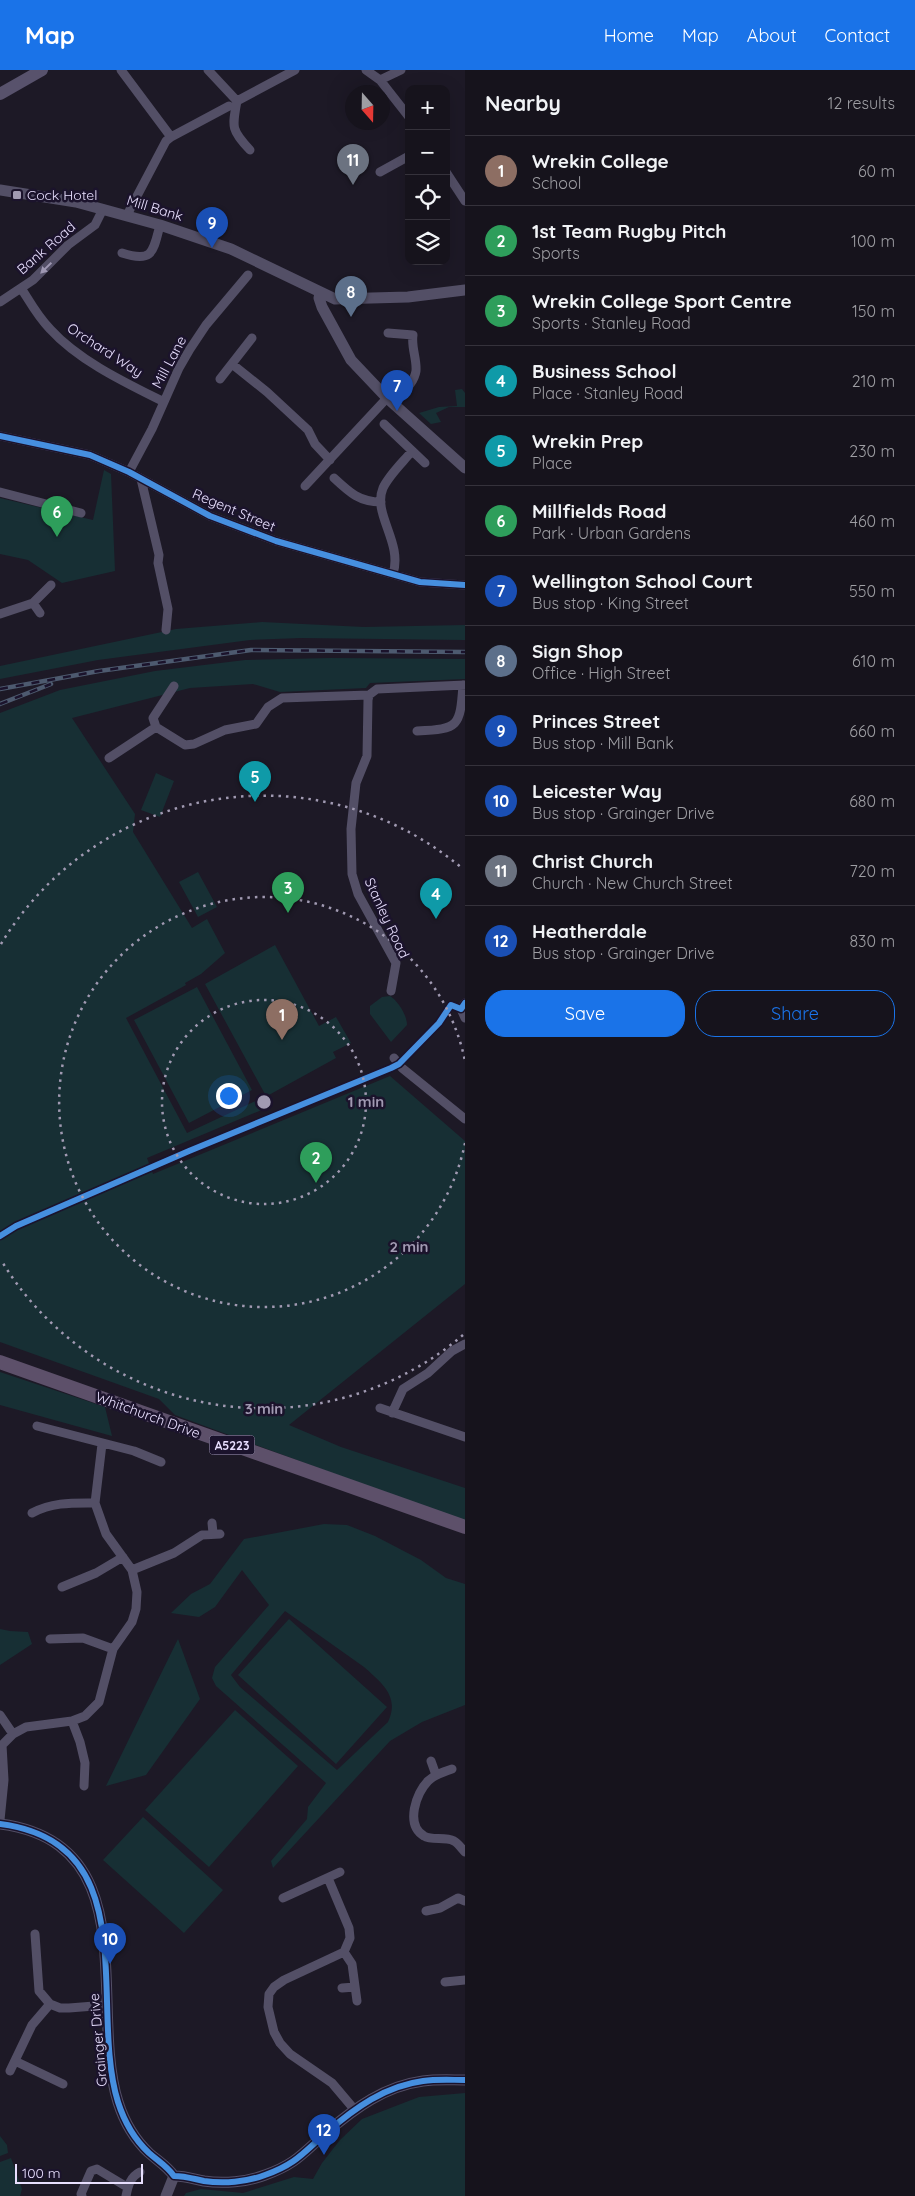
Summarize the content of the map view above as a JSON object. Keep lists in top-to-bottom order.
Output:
{
  "streets": {
    "main road": ["Whitchurch Drive", "A5223"],
    "street": [
      "Mill Bank",
      "Bank Road",
      "Orchard Way",
      "Mill Lane",
      "Regent Street",
      "Stanley Road",
      "Grainger Drive"
    ]
  },
  "crossings": [
    ["Mill Bank", "Bank Road"],
    ["Bank Road", "Orchard Way"],
    ["Orchard Way", "Mill Lane"],
    ["Mill Lane", "Regent Street"]
  ],
  "one_way": ["Bank Road"],
  "places": {
    "transit": ["Cock Hotel"]
  },
  "scale_bar": "100 m",
  "north": "bottom",
  "page": {
    "header": "Map",
    "nav": [
      "Home",
      "Map",
      "About",
      "Contact"
    ],
    "heading": ["Nearby", "12 results"],
    "map_buttons": ["+", "−"],
    "list": [
      {
        "mark": "1",
        "name": "Wrekin College",
        "note": "School",
        "value": "60 m"
      },
      {
        "mark": "2",
        "name": "1st Team Rugby Pitch",
        "note": "Sports",
        "value": "100 m"
      },
      {
        "mark": "3",
        "name": "Wrekin College Sport Centre",
        "note": "Sports · Stanley Road",
        "value": "150 m"
      },
      {
        "mark": "4",
        "name": "Business School",
        "note": "Place · Stanley Road",
        "value": "210 m"
      },
      {
        "mark": "5",
        "name": "Wrekin Prep",
        "note": "Place",
        "value": "230 m"
      },
      {
        "mark": "6",
        "name": "Millfields Road",
        "note": "Park · Urban Gardens",
        "value": "460 m"
      },
      {
        "mark": "7",
        "name": "Wellington School Court",
        "note": "Bus stop · King Street",
        "value": "550 m"
      },
      {
        "mark": "8",
        "name": "Sign Shop",
        "note": "Office · High Street",
        "value": "610 m"
      },
      {
        "mark": "9",
        "name": "Princes Street",
        "note": "Bus stop · Mill Bank",
        "value": "660 m"
      },
      {
        "mark": "10",
        "name": "Leicester Way",
        "note": "Bus stop · Grainger Drive",
        "value": "680 m"
      },
      {
        "mark": "11",
        "name": "Christ Church",
        "note": "Church · New Church Street",
        "value": "720 m"
      },
      {
        "mark": "12",
        "name": "Heatherdale",
        "note": "Bus stop · Grainger Drive",
        "value": "830 m"
      }
    ],
    "pins": [
      "11",
      "9",
      "8",
      "7",
      "6",
      "5",
      "3",
      "4",
      "1",
      "2",
      "10",
      "12"
    ],
    "buttons": ["Save", "Share"],
    "scale": "100 m"
  },
  "rings": ["1 min", "2 min", "3 min"]
}
